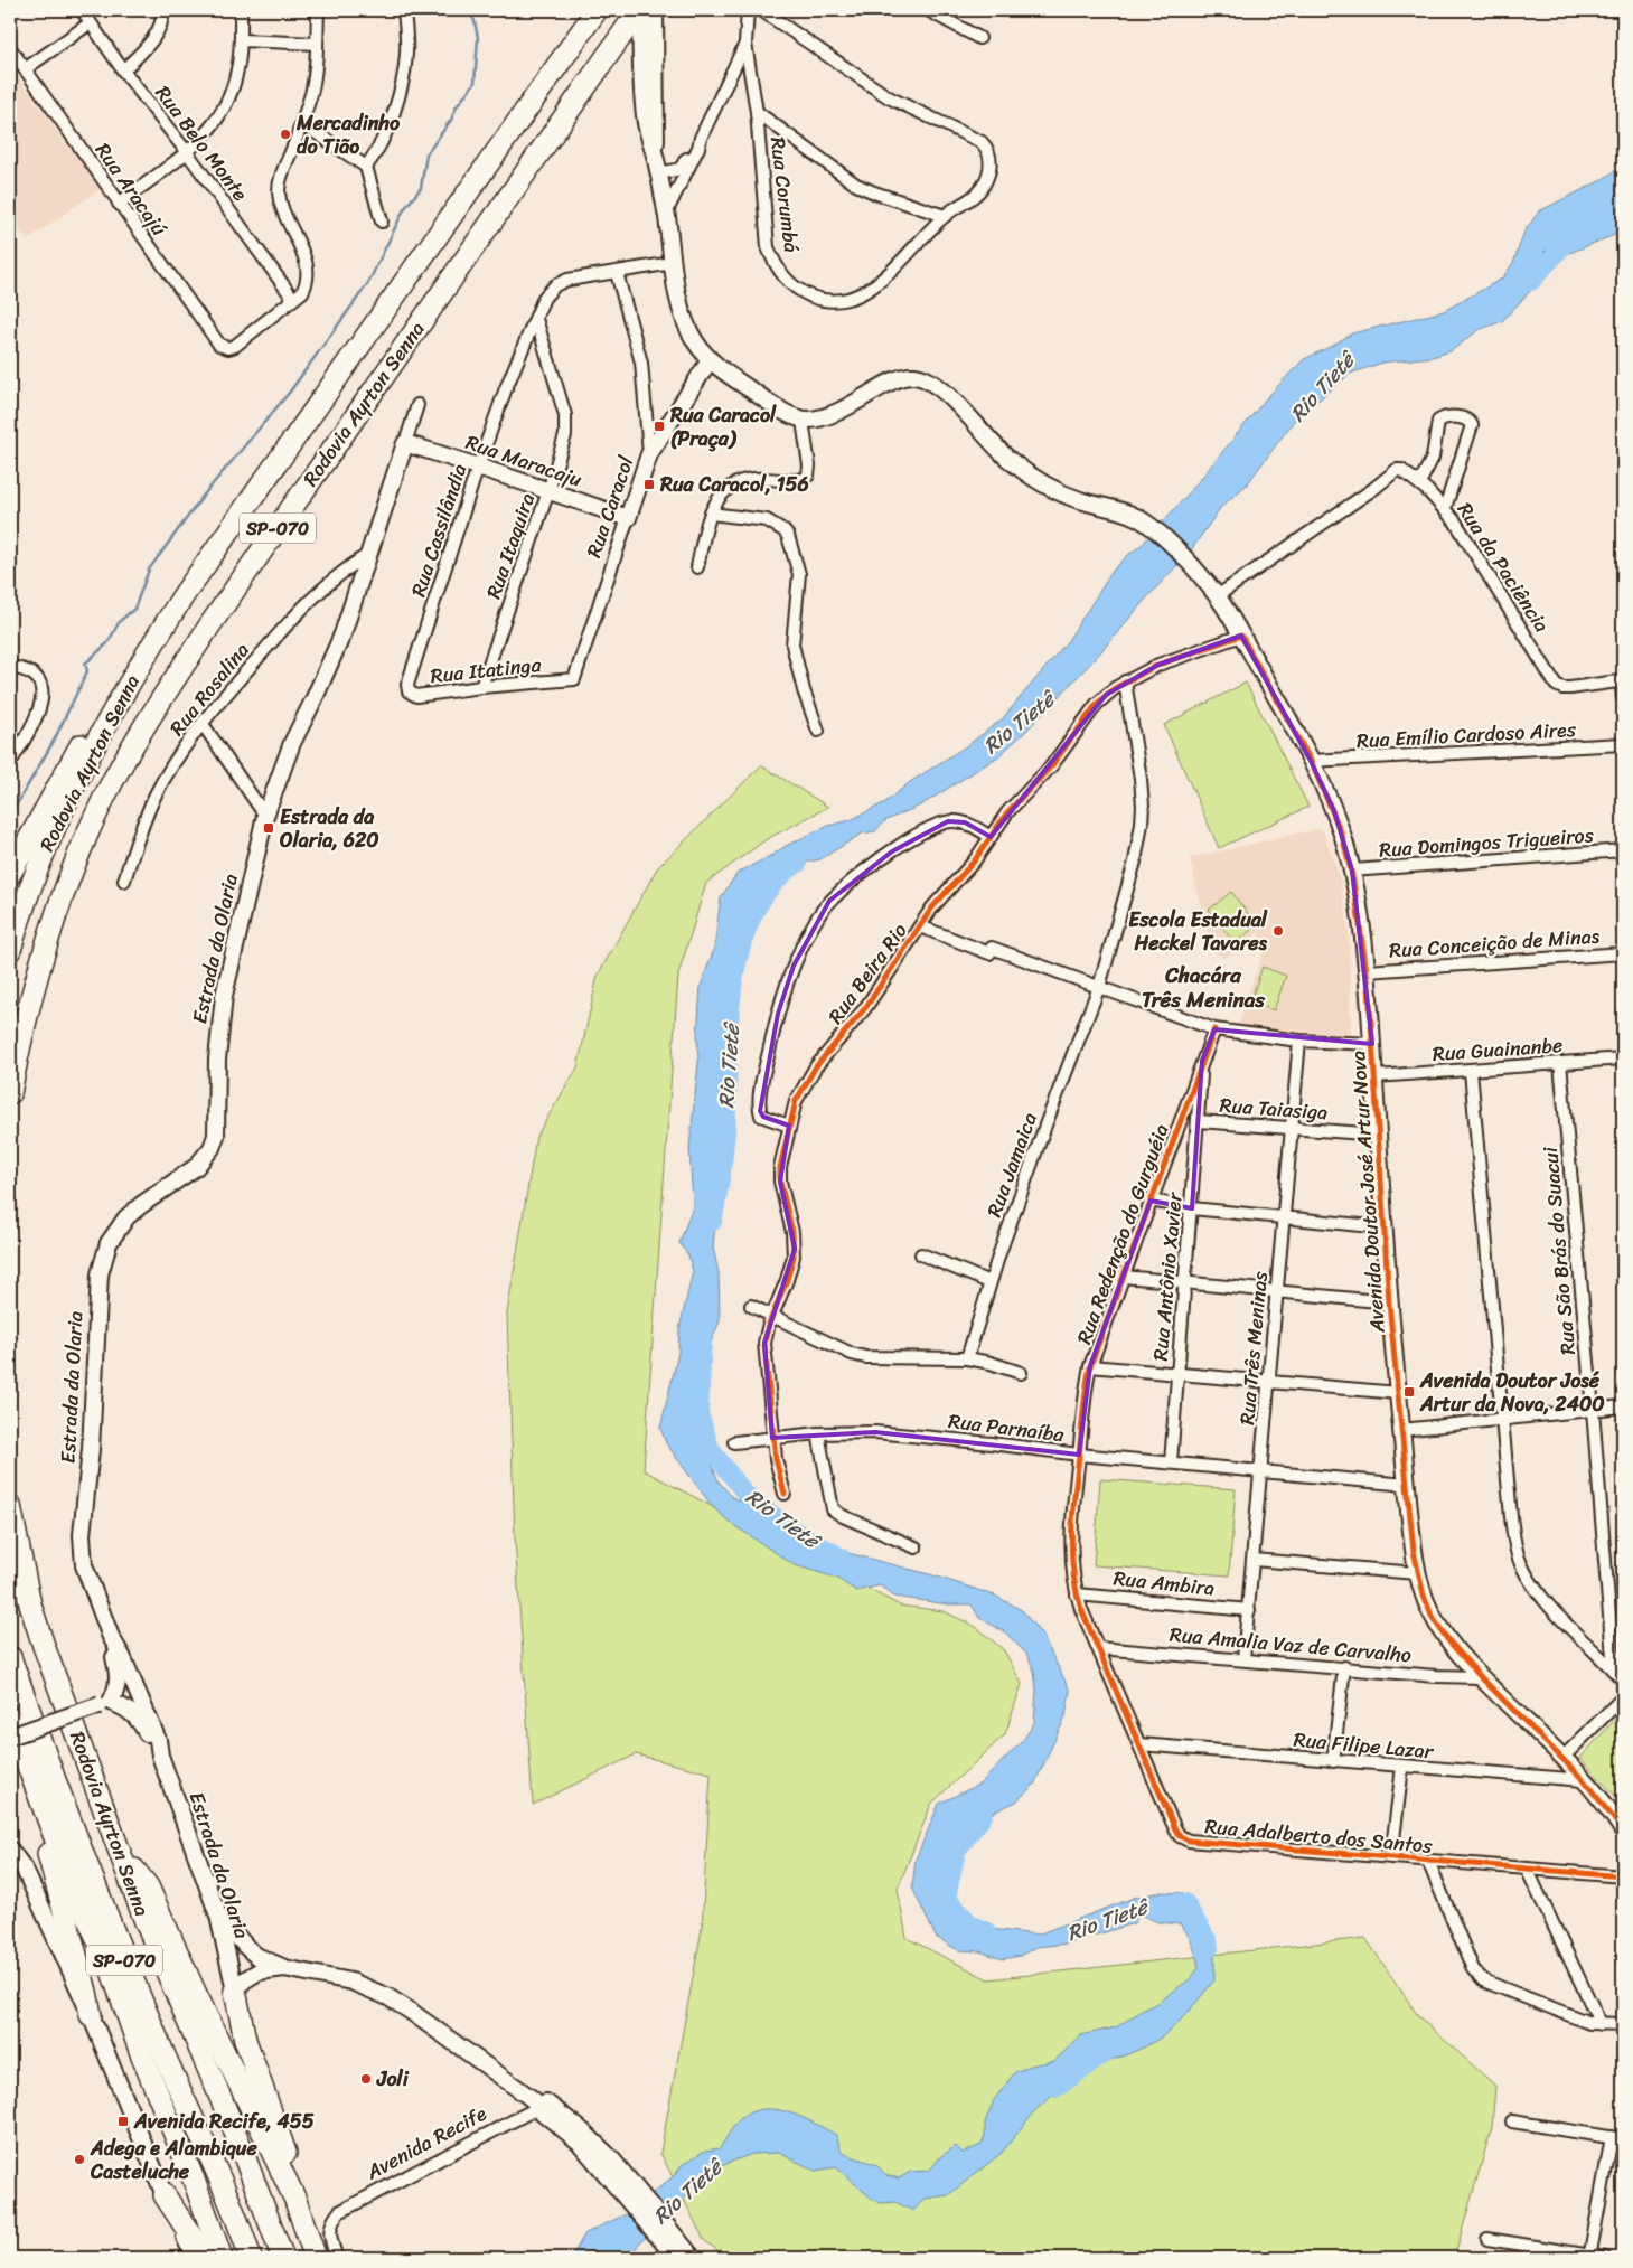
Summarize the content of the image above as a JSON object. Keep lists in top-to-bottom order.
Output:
{
  "streets": {
    "highway": ["Rodovia Ayrton Senna", "SP-070"],
    "main road": [
      "Rua Maracaju",
      "Rua Caracol",
      "Estrada da Olaria",
      "Avenida Doutor José Artur Nova"
    ],
    "street": [
      "Rua Belo Monte",
      "Rua Aracajú",
      "Rua Corumbá",
      "Rua Cassilândia",
      "Rua Itaquira",
      "Rua da Paciência",
      "Rua Itatinga",
      "Rua Rosalina",
      "Rua Emílio Cardoso Aires",
      "Rua Domingos Trigueiros",
      "Rua Conceição de Minas",
      "Rua Beira Rio",
      "Rua Guainanbe",
      "Rua Taiasiga",
      "Rua Jamaica",
      "Rua Redenção do Gurguéia",
      "Rua São Brás do Suacui",
      "Rua Antônio Xavier",
      "Rua Três Meninas",
      "Rua Parnaíba",
      "Rua Ambira",
      "Rua Amalia Vaz de Carvalho",
      "Rua Filipe Lazar",
      "Rua Adalberto dos Santos",
      "Avenida Recife"
    ]
  },
  "crossings": [
    ["Rua Belo Monte", "Rua Aracajú"],
    ["Rua Maracaju", "Rua Caracol"],
    ["Rua Maracaju", "Rua Cassilândia"],
    ["Rua Maracaju", "Rua Itaquira"],
    ["Rua Maracaju", "Estrada da Olaria"],
    ["Rua Caracol", "Rua Itatinga"],
    ["Rua Cassilândia", "Rua Itaquira"],
    ["Rua Cassilândia", "Rua Itatinga"],
    ["Rua Itaquira", "Rua Itatinga"],
    ["Rua da Paciência", "Avenida Doutor José Artur Nova"],
    ["Rua Rosalina", "Estrada da Olaria"],
    ["Rua Emílio Cardoso Aires", "Avenida Doutor José Artur Nova"],
    ["Rua Domingos Trigueiros", "Avenida Doutor José Artur Nova"],
    ["Rua Conceição de Minas", "Avenida Doutor José Artur Nova"],
    ["Rua Beira Rio", "Rua Jamaica"],
    ["Rua Beira Rio", "Avenida Doutor José Artur Nova"],
    ["Rua Beira Rio", "Rua Parnaíba"],
    ["Rua Guainanbe", "Avenida Doutor José Artur Nova"],
    ["Rua Guainanbe", "Rua São Brás do Suacui"],
    ["Rua Taiasiga", "Avenida Doutor José Artur Nova"],
    ["Rua Taiasiga", "Rua Antônio Xavier"],
    ["Rua Taiasiga", "Rua Três Meninas"],
    ["Avenida Doutor José Artur Nova", "Rua Parnaíba"],
    ["Avenida Doutor José Artur Nova", "Rua Amalia Vaz de Carvalho"],
    ["Avenida Doutor José Artur Nova", "Rua Filipe Lazar"],
    ["Rua Redenção do Gurguéia", "Rua Antônio Xavier"],
    ["Rua Redenção do Gurguéia", "Rua Parnaíba"],
    ["Rua Redenção do Gurguéia", "Rua Adalberto dos Santos"],
    ["Rua Antônio Xavier", "Rua Parnaíba"],
    ["Rua Três Meninas", "Rua Parnaíba"],
    ["Rua Três Meninas", "Rua Ambira"],
    ["Rua Três Meninas", "Rua Amalia Vaz de Carvalho"],
    ["Rua Parnaíba", "Rua Adalberto dos Santos"],
    ["Rua Ambira", "Rua Adalberto dos Santos"],
    ["Rua Amalia Vaz de Carvalho", "Rua Adalberto dos Santos"],
    ["Rua Filipe Lazar", "Rua Adalberto dos Santos"]
  ],
  "districts": ["Chacára Três Meninas"],
  "water": ["Rio Tietê"],
  "places": {
    "other": [
      "Mercadinho do Tião",
      "Escola Estadual Heckel Tavares",
      "Joli",
      "Adega e Alambique Casteluche"
    ],
    "transit": [
      "Rua Caracol (Praça)",
      "Rua Caracol, 156",
      "Estrada da Olaria, 620",
      "Avenida Doutor José Artur da Nova, 2400",
      "Avenida Recife, 455"
    ]
  }
}
